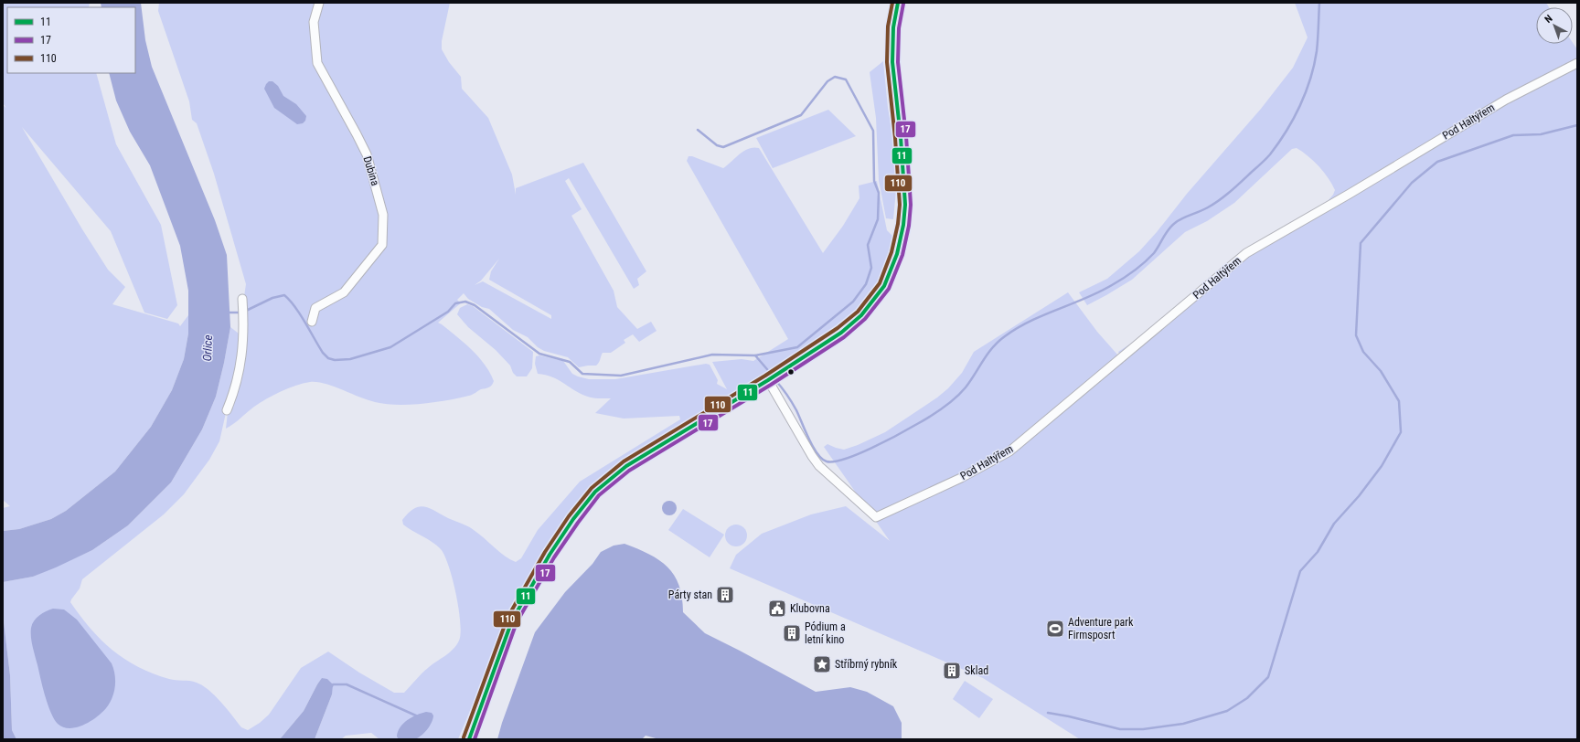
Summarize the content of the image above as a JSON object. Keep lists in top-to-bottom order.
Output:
{
  "streets": {
    "street": ["Pod Haltýřem", "Dubina"]
  },
  "water": ["Orlice"],
  "places": {
    "building": ["Párty stan", "Pódium a letní kino", "Sklad"],
    "public building": ["Klubovna"],
    "sports": ["Adventure park Firmsposrt"],
    "place": ["Stříbrný rybník"]
  },
  "lines": ["transit line 11", "transit line 110", "transit line 17"],
  "legend": ["11", "17", "110"],
  "north": "top left"
}
